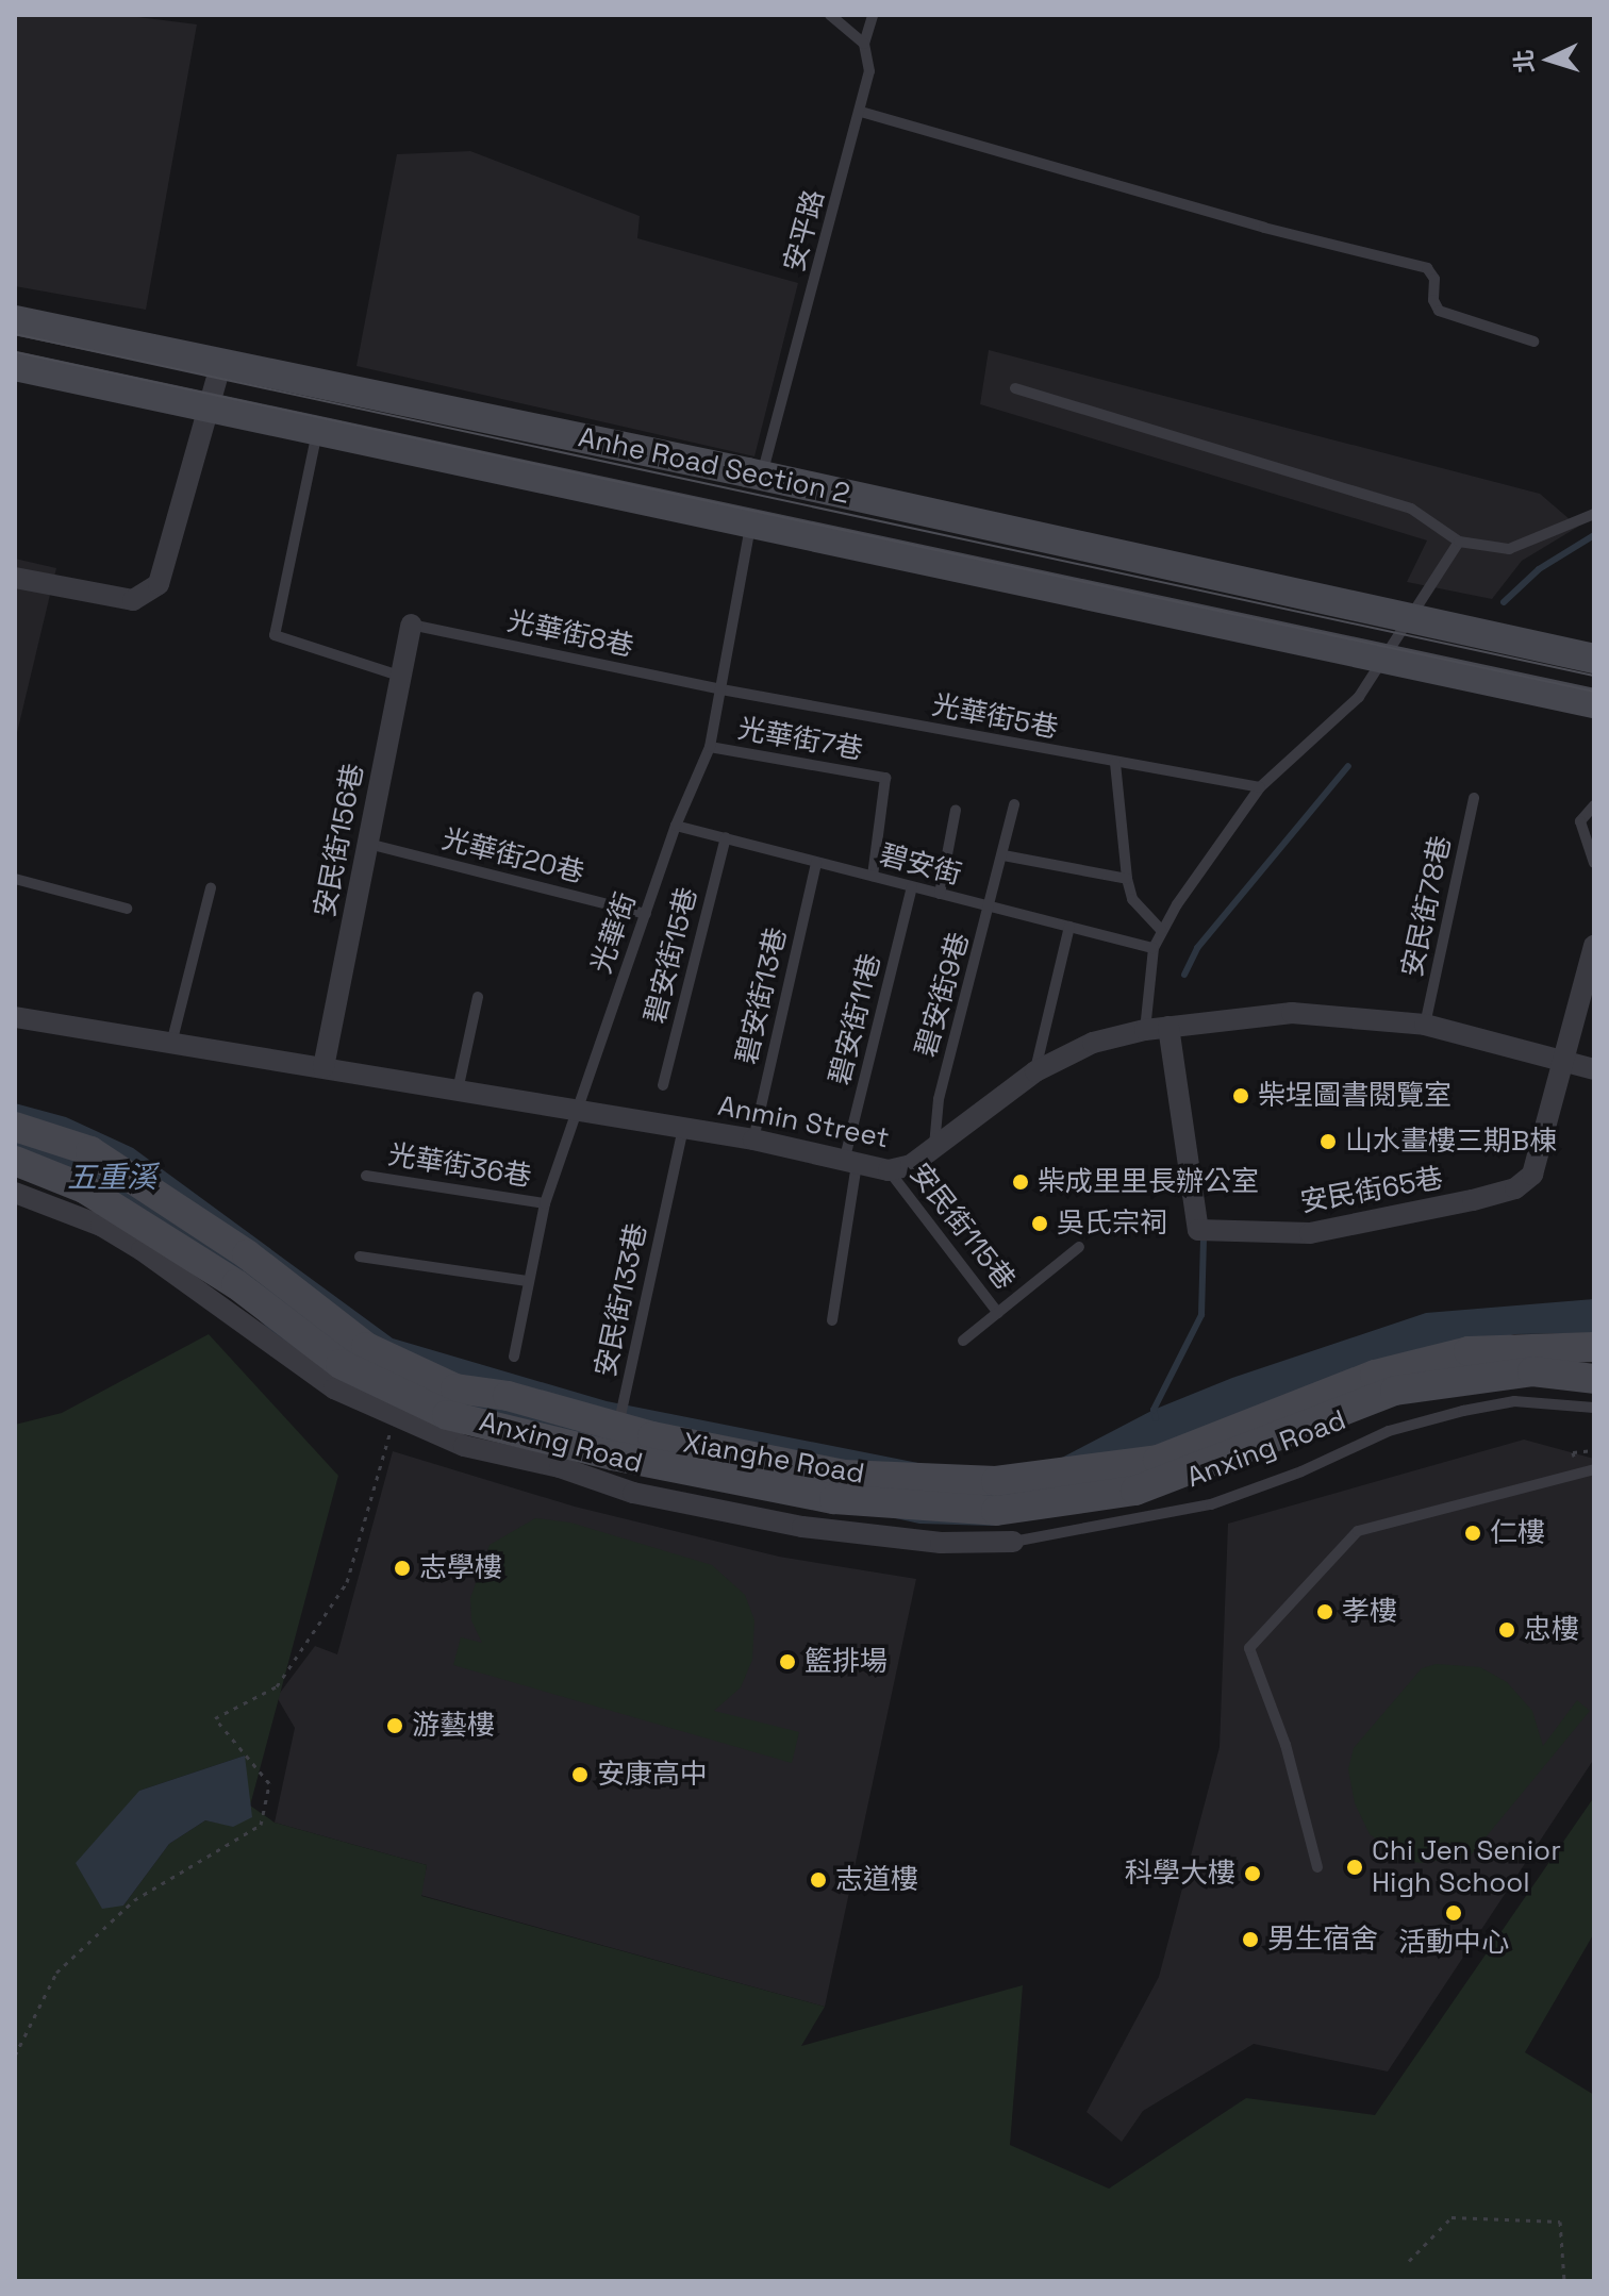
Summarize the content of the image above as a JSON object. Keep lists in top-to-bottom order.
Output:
{
  "streets": {
    "main road": ["Anhe Road Section 2", "Xianghe Road"],
    "street": [
      "安民街156巷",
      "Anmin Street",
      "安民街65巷",
      "Anxing Road"
    ],
    "lane": [
      "安平路",
      "光華街8巷",
      "光華街5巷",
      "光華街7巷",
      "光華街20巷",
      "碧安街",
      "安民街78巷",
      "光華街",
      "碧安街15巷",
      "碧安街9巷",
      "碧安街13巷",
      "碧安街11巷",
      "光華街36巷",
      "安民街115巷",
      "安民街133巷"
    ]
  },
  "crossings": [
    ["安平路", "Anhe Road Section 2"],
    ["Anhe Road Section 2", "光華街"],
    ["光華街8巷", "光華街5巷"],
    ["光華街8巷", "安民街156巷"],
    ["光華街8巷", "光華街"],
    ["光華街5巷", "光華街"],
    ["光華街7巷", "碧安街"],
    ["光華街7巷", "光華街"],
    ["安民街156巷", "光華街20巷"],
    ["安民街156巷", "Anmin Street"],
    ["光華街20巷", "光華街"],
    ["碧安街", "光華街"],
    ["碧安街", "碧安街15巷"],
    ["碧安街", "碧安街9巷"],
    ["碧安街", "碧安街13巷"],
    ["碧安街", "碧安街11巷"],
    ["安民街78巷", "Anmin Street"],
    ["光華街", "Anmin Street"],
    ["光華街", "光華街36巷"],
    ["碧安街9巷", "Anmin Street"],
    ["碧安街13巷", "Anmin Street"],
    ["碧安街11巷", "Anmin Street"],
    ["Anmin Street", "安民街65巷"],
    ["Anmin Street", "安民街115巷"],
    ["Anmin Street", "安民街133巷"],
    ["安民街133巷", "Anxing Road"],
    ["安民街133巷", "Xianghe Road"],
    ["Anxing Road", "Xianghe Road"]
  ],
  "water": ["五重溪"],
  "places": [
    "柴埕圖書閱覽室",
    "山水畫樓三期B棟",
    "柴成里里長辦公室",
    "吳氏宗祠",
    "仁樓",
    "志學樓",
    "孝樓",
    "忠樓",
    "籃排場",
    "游藝樓",
    "安康高中",
    "Chi Jen Senior High School",
    "科學大樓",
    "志道樓",
    "活動中心",
    "男生宿舍"
  ],
  "north": "left"
}
